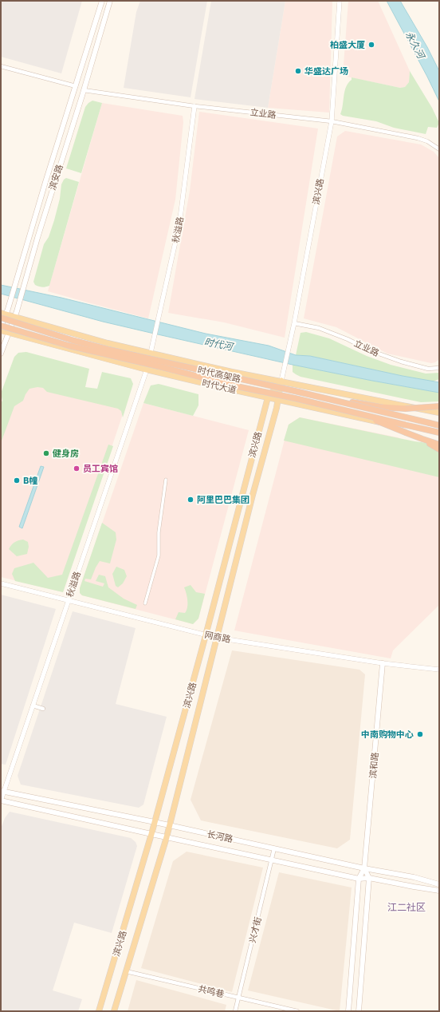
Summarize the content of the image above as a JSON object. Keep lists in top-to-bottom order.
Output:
{
  "streets": {
    "highway": ["时代高架路"],
    "main road": [
      "滨安路",
      "滨兴路",
      "时代大道",
      "滨和路",
      "长河路"
    ],
    "street": [
      "立业路",
      "秋溢路",
      "网商路",
      "兴才街",
      "共鸣巷"
    ]
  },
  "crossings": [
    ["立业路", "滨安路"],
    ["立业路", "滨兴路"],
    ["立业路", "秋溢路"],
    ["滨安路", "时代高架路"],
    ["滨安路", "时代大道"],
    ["滨兴路", "时代大道"],
    ["滨兴路", "网商路"],
    ["滨兴路", "长河路"],
    ["滨兴路", "共鸣巷"],
    ["秋溢路", "时代大道"],
    ["秋溢路", "网商路"],
    ["秋溢路", "长河路"],
    ["时代高架路", "时代大道"],
    ["网商路", "滨和路"],
    ["滨和路", "长河路"],
    ["长河路", "兴才街"],
    ["兴才街", "共鸣巷"]
  ],
  "districts": ["江二社区"],
  "water": ["永久河", "时代河"],
  "places": [
    "柏盛大厦",
    "华盛达广场",
    "健身房",
    "员工宾馆",
    "B幢",
    "阿里巴巴集团",
    "中南购物中心"
  ]
}
